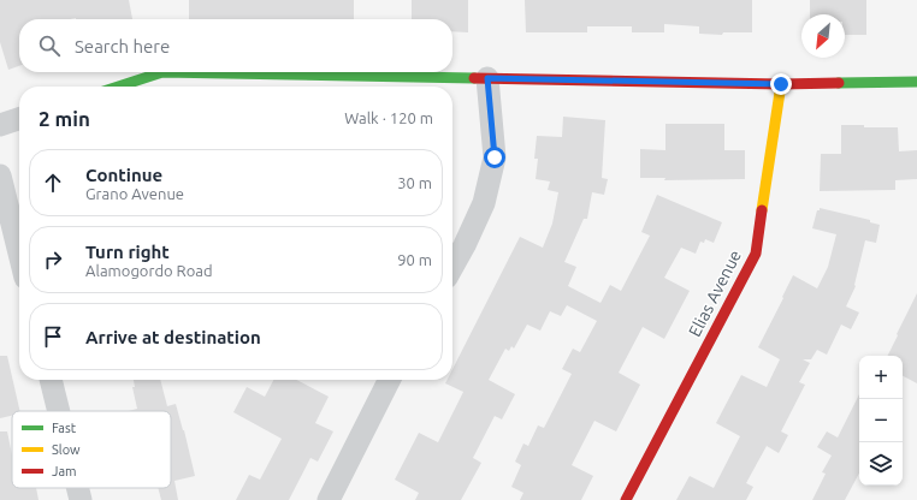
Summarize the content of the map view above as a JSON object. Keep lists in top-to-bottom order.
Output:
{
  "streets": {
    "street": ["Elias Avenue"]
  },
  "legend": ["Fast", "Slow", "Jam"],
  "north": "bottom left",
  "page": {
    "search": "Search here",
    "heading": ["2 min", "Walk · 120 m"],
    "list": [
      ["Continue", "Grano Avenue", "30 m"],
      ["Turn right", "Alamogordo Road", "90 m"],
      "Arrive at destination"
    ],
    "map_buttons": ["+", "−"]
  }
}
